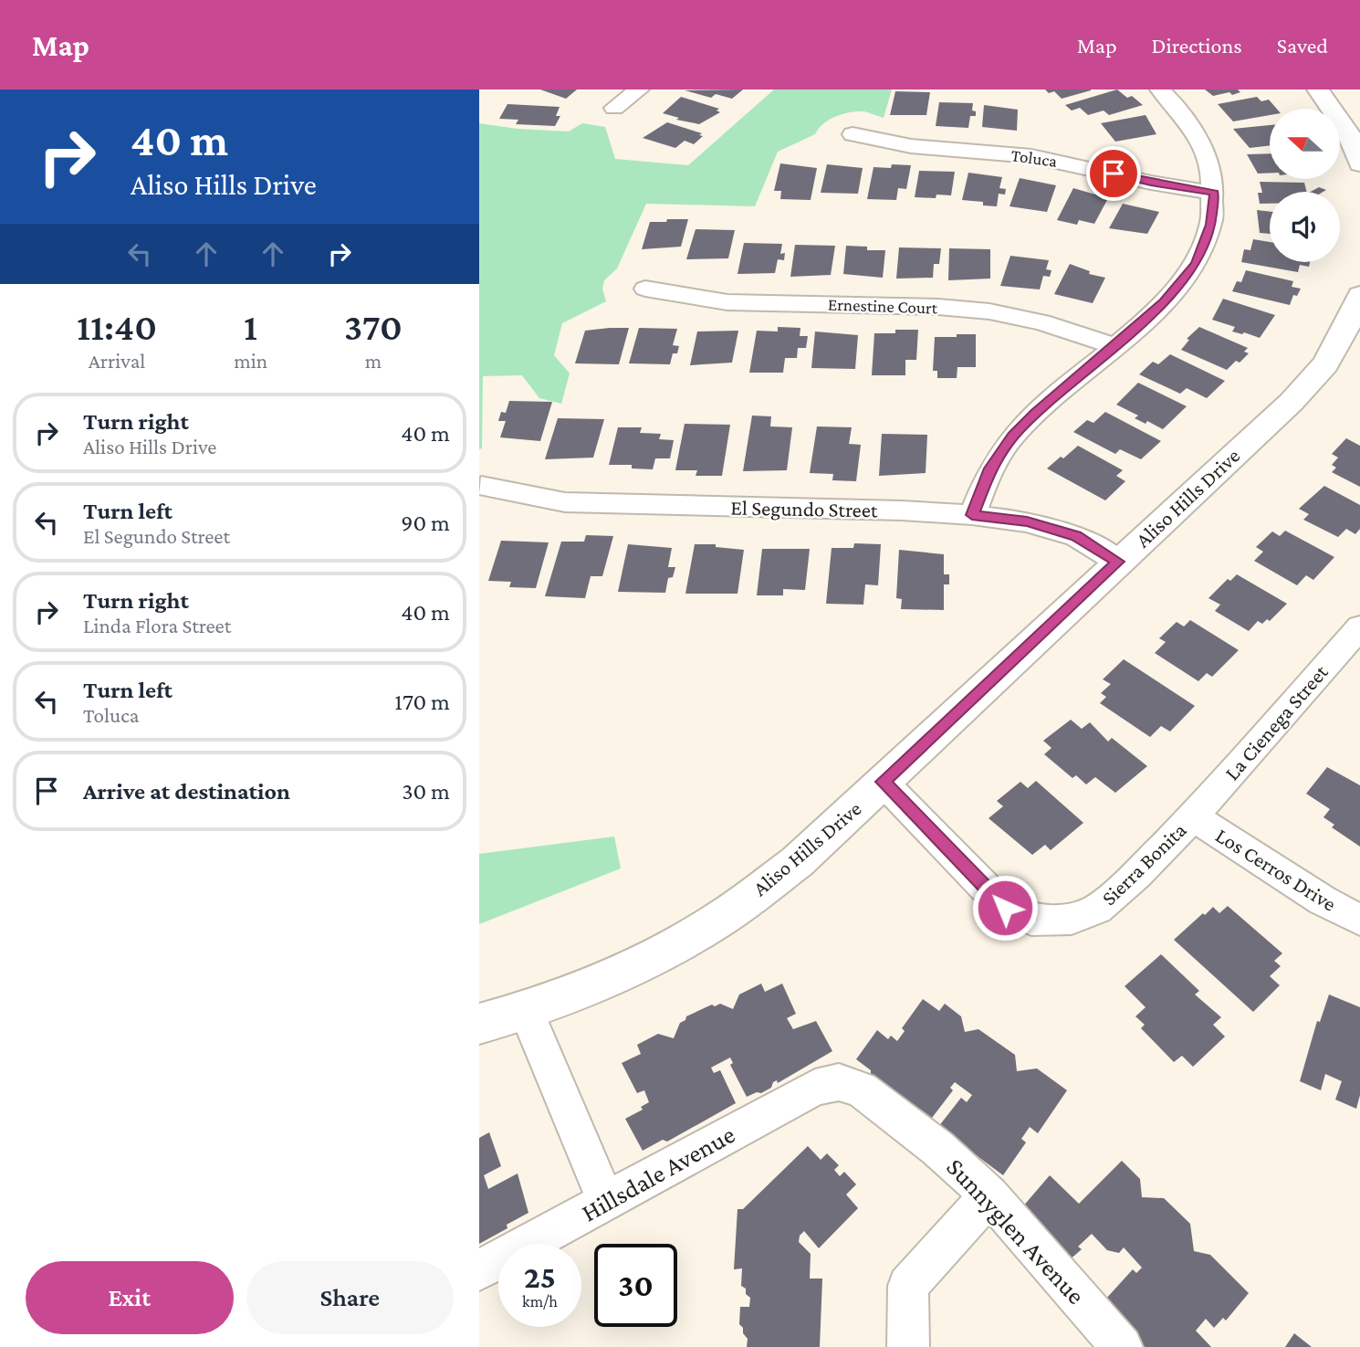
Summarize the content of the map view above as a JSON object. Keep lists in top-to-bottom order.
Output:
{
  "streets": {
    "street": [
      "Toluca",
      "Ernestine Court",
      "Aliso Hills Drive",
      "El Segundo Street",
      "La Cienega Street",
      "Sierra Bonita",
      "Los Cerros Drive",
      "Hillsdale Avenue",
      "Sunnyglen Avenue"
    ]
  },
  "crossings": [
    ["Aliso Hills Drive", "El Segundo Street"],
    ["Aliso Hills Drive", "Sierra Bonita"],
    ["La Cienega Street", "Sierra Bonita"],
    ["La Cienega Street", "Los Cerros Drive"],
    ["Sierra Bonita", "Los Cerros Drive"],
    ["Hillsdale Avenue", "Sunnyglen Avenue"]
  ],
  "north": "left",
  "page": {
    "header": "Map",
    "nav": ["Map", "Directions", "Saved"],
    "turn": ["40 m", "Aliso Hills Drive"],
    "eta": [
      "11:40",
      "Arrival",
      "1",
      "min",
      "370",
      "m"
    ],
    "list": [
      {
        "name": "Turn right",
        "note": "Aliso Hills Drive",
        "value": "40 m"
      },
      {
        "name": "Turn left",
        "note": "El Segundo Street",
        "value": "90 m"
      },
      {
        "name": "Turn right",
        "note": "Linda Flora Street",
        "value": "40 m"
      },
      {
        "name": "Turn left",
        "note": "Toluca",
        "value": "170 m"
      },
      {
        "name": "Arrive at destination",
        "value": "30 m"
      }
    ],
    "speed": "25 km/h",
    "limit": "30",
    "buttons": ["Exit", "Share"]
  }
}
